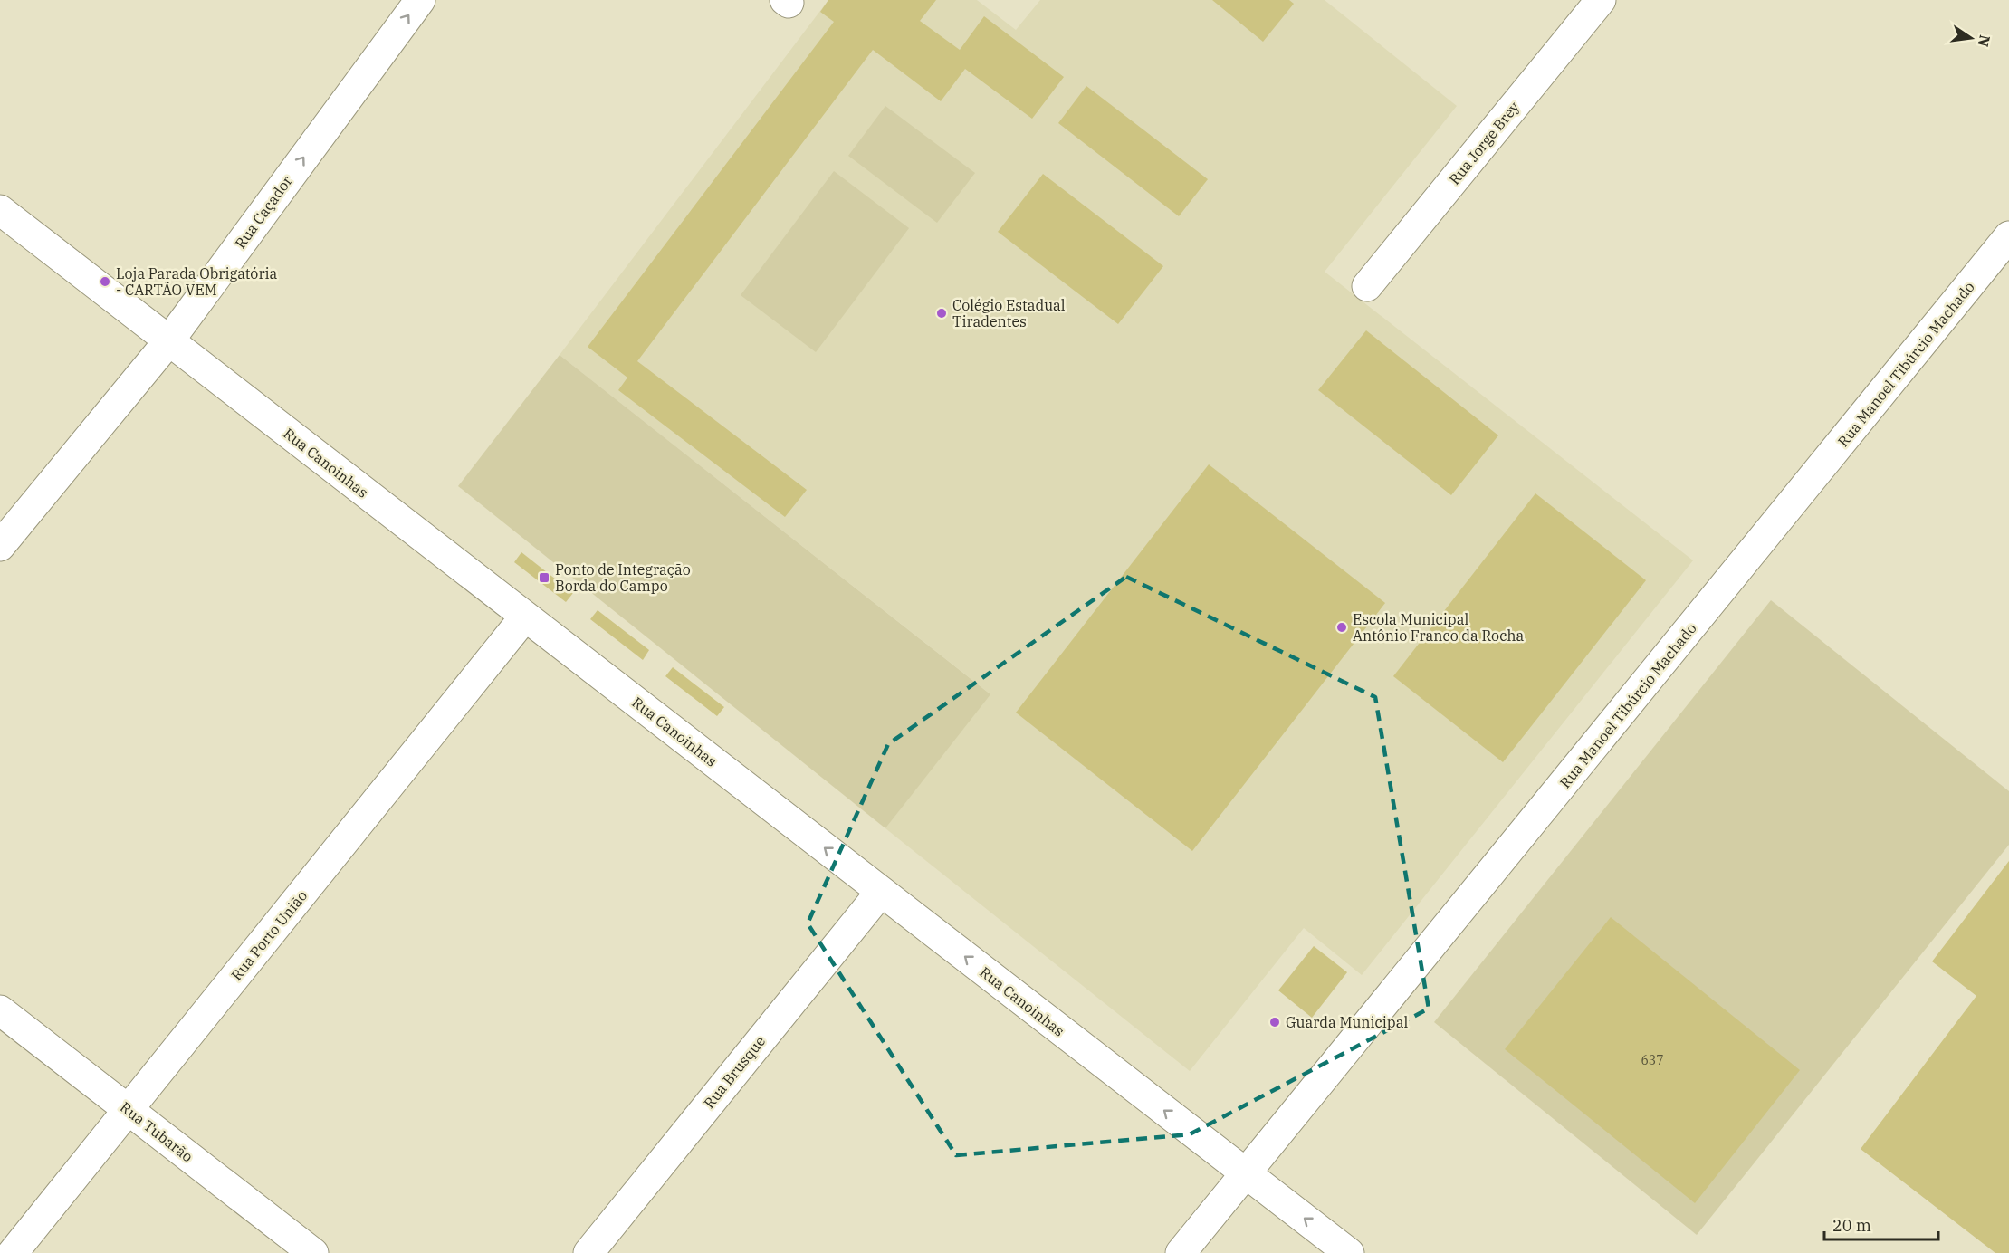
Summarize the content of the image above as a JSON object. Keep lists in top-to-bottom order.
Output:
{
  "streets": {
    "street": [
      "Rua Jorge Brey",
      "Rua Caçador",
      "Rua Manoel Tibúrcio Machado",
      "Rua Canoinhas",
      "Rua Porto União",
      "Rua Brusque",
      "Rua Tubarão"
    ]
  },
  "crossings": [
    ["Rua Caçador", "Rua Canoinhas"],
    ["Rua Manoel Tibúrcio Machado", "Rua Canoinhas"],
    ["Rua Canoinhas", "Rua Porto União"],
    ["Rua Canoinhas", "Rua Brusque"],
    ["Rua Porto União", "Rua Tubarão"]
  ],
  "one_way": ["Rua Caçador", "Rua Canoinhas"],
  "places": {
    "other": [
      "Loja Parada Obrigatória - CARTÃO VEM",
      "Colégio Estadual Tiradentes",
      "Escola Municipal Antônio Franco da Rocha",
      "Guarda Municipal"
    ],
    "transit": ["Ponto de Integração Borda do Campo"]
  },
  "house_numbers": ["637"],
  "scale_bar": "20 m",
  "north": "right"
}
